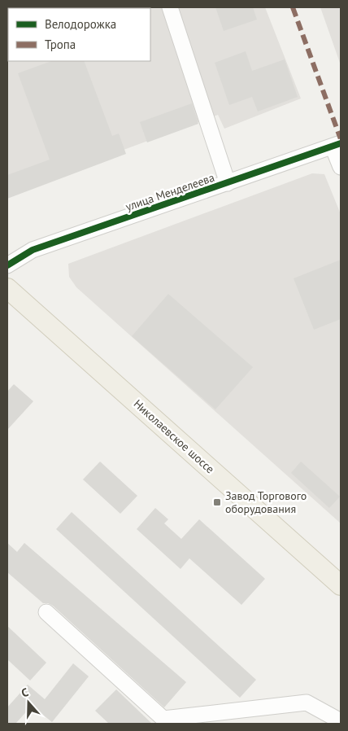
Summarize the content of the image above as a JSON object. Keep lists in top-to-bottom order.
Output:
{
  "streets": {
    "main road": ["Николаевское шоссе"],
    "street": ["улица Менделеева"]
  },
  "places": {
    "transit": ["Завод Торгового оборудования"]
  },
  "legend": ["Велодорожка", "Тропа"],
  "north": "top"
}
